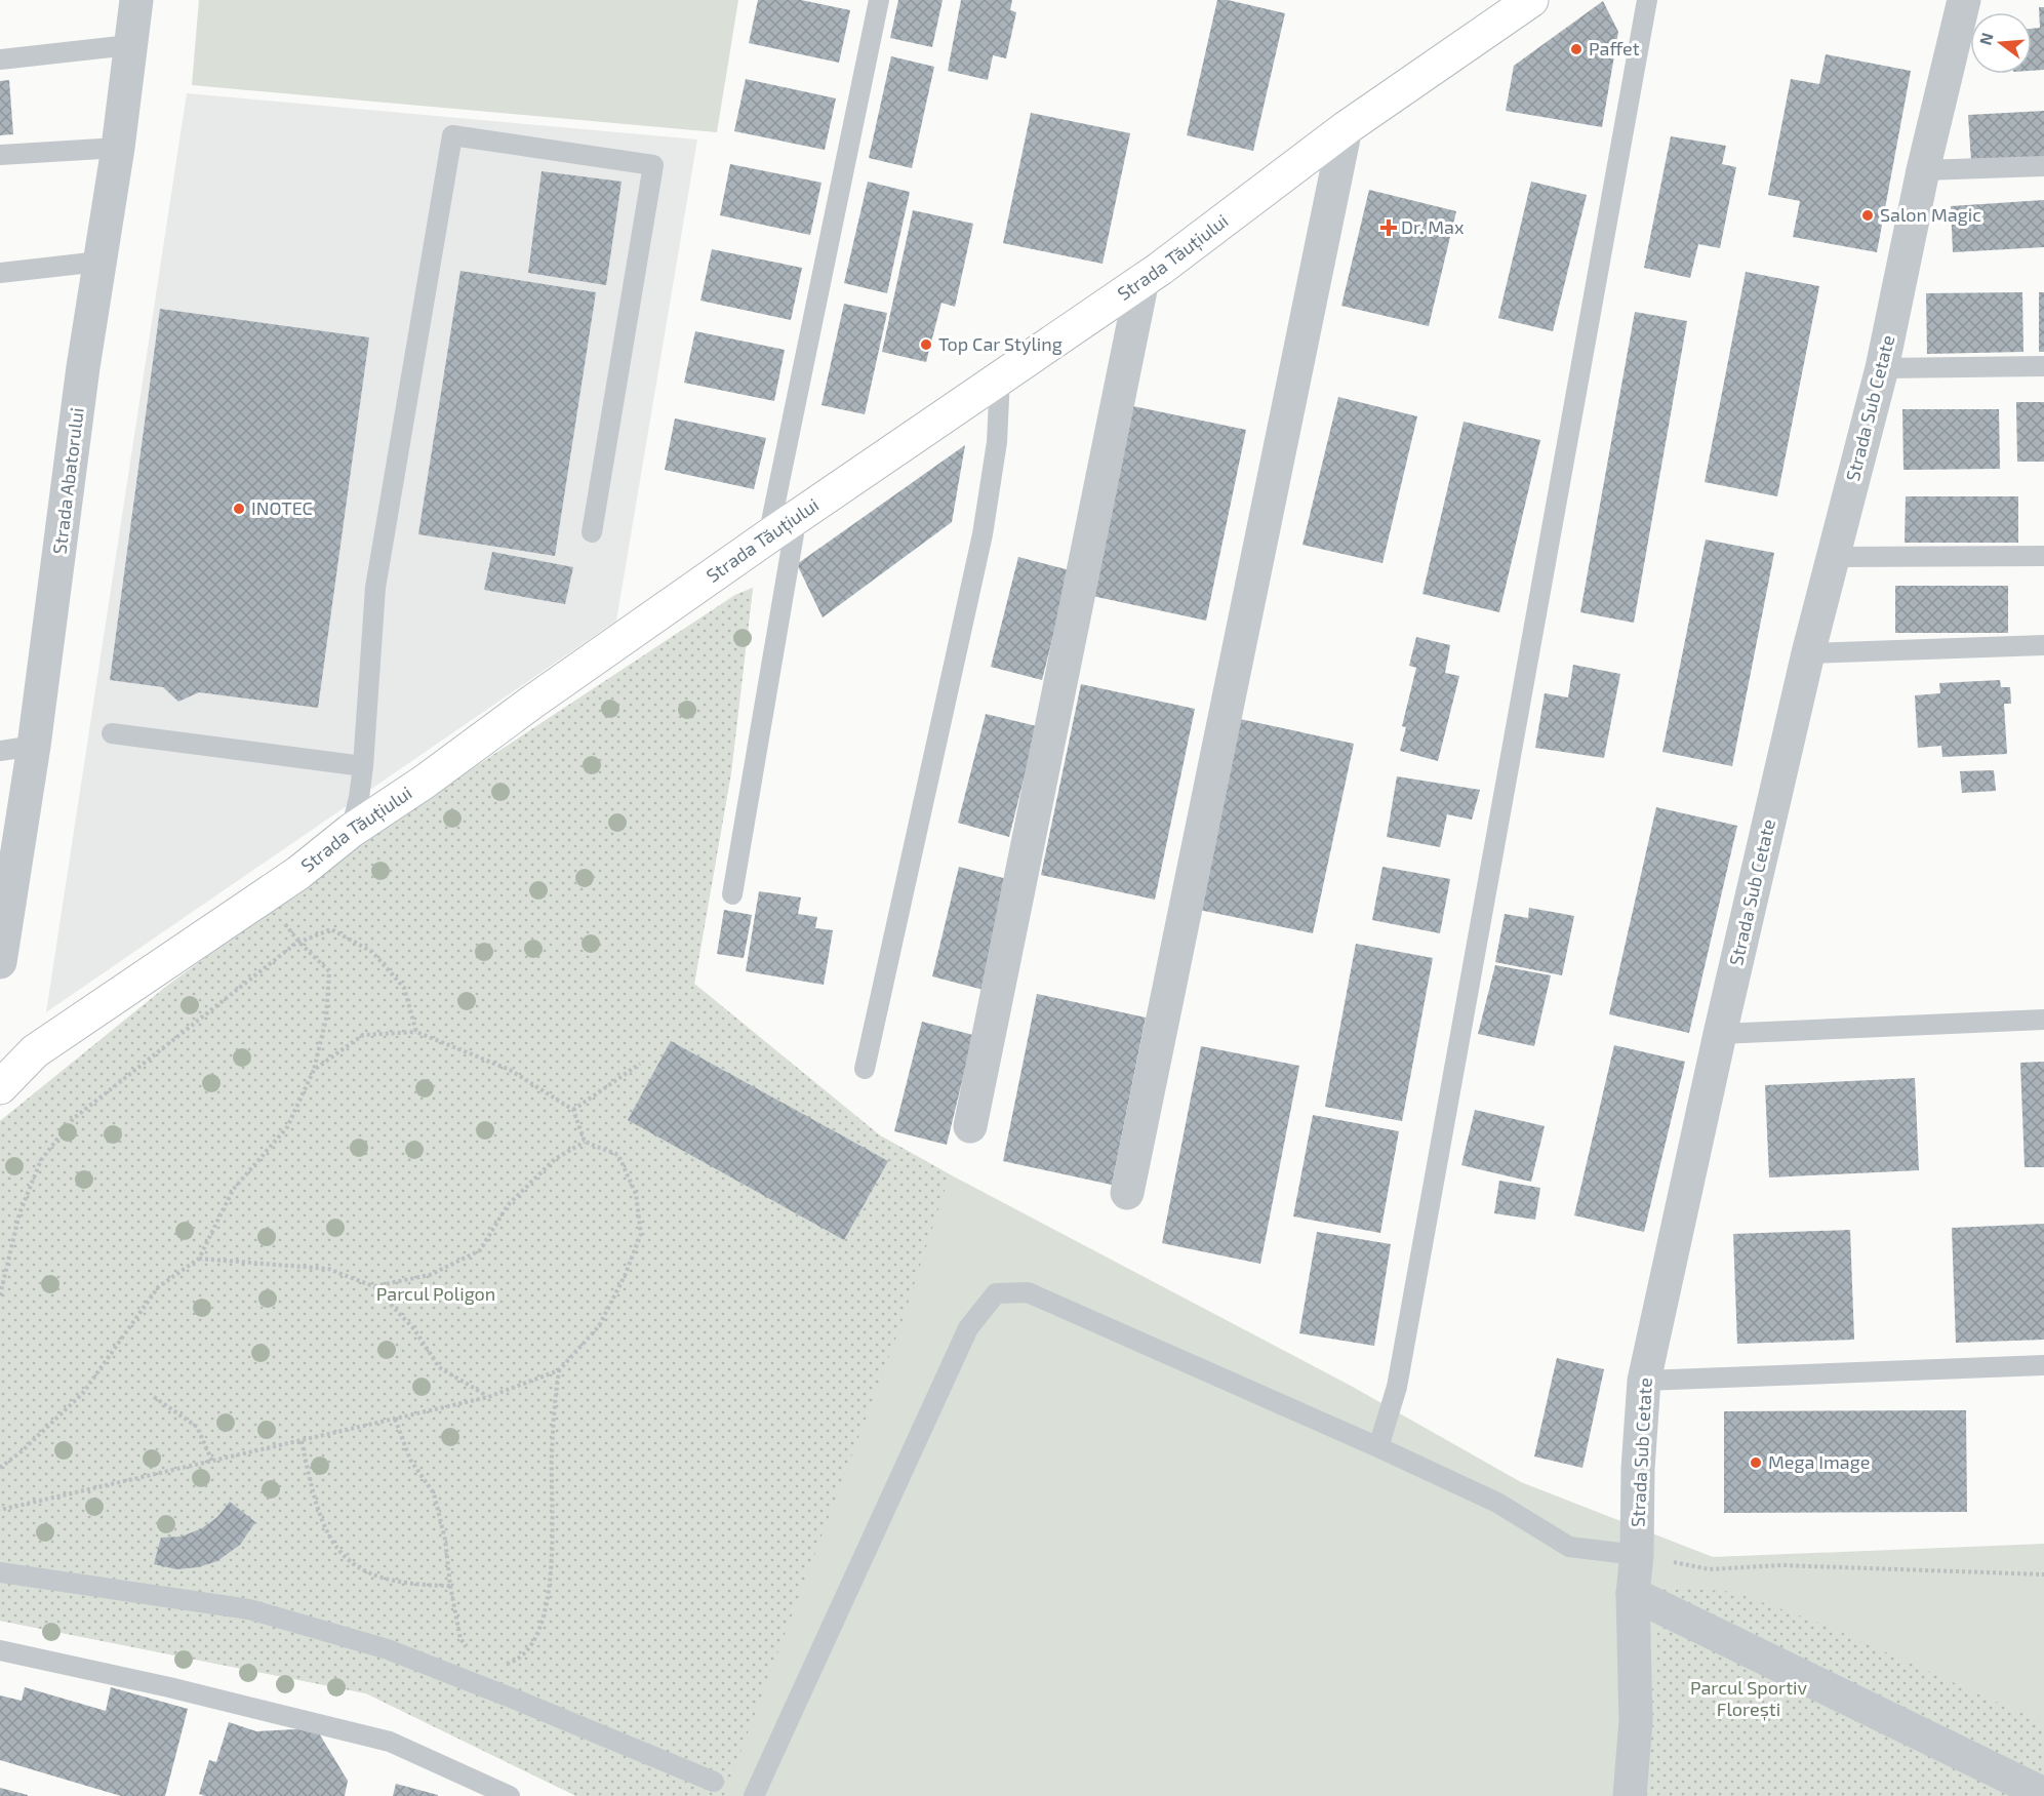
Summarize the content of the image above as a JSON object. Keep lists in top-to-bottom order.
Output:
{
  "streets": {
    "main road": ["Strada Tăuțiului"],
    "street": ["Strada Sub Cetate", "Strada Abatorului"]
  },
  "parks": ["Parcul Poligon", "Parcul Sportiv Florești"],
  "places": {
    "other": [
      "Paffet",
      "Salon Magic",
      "Top Car Styling",
      "INOTEC",
      "Mega Image"
    ],
    "health": ["Dr. Max"]
  },
  "north": "left"
}
